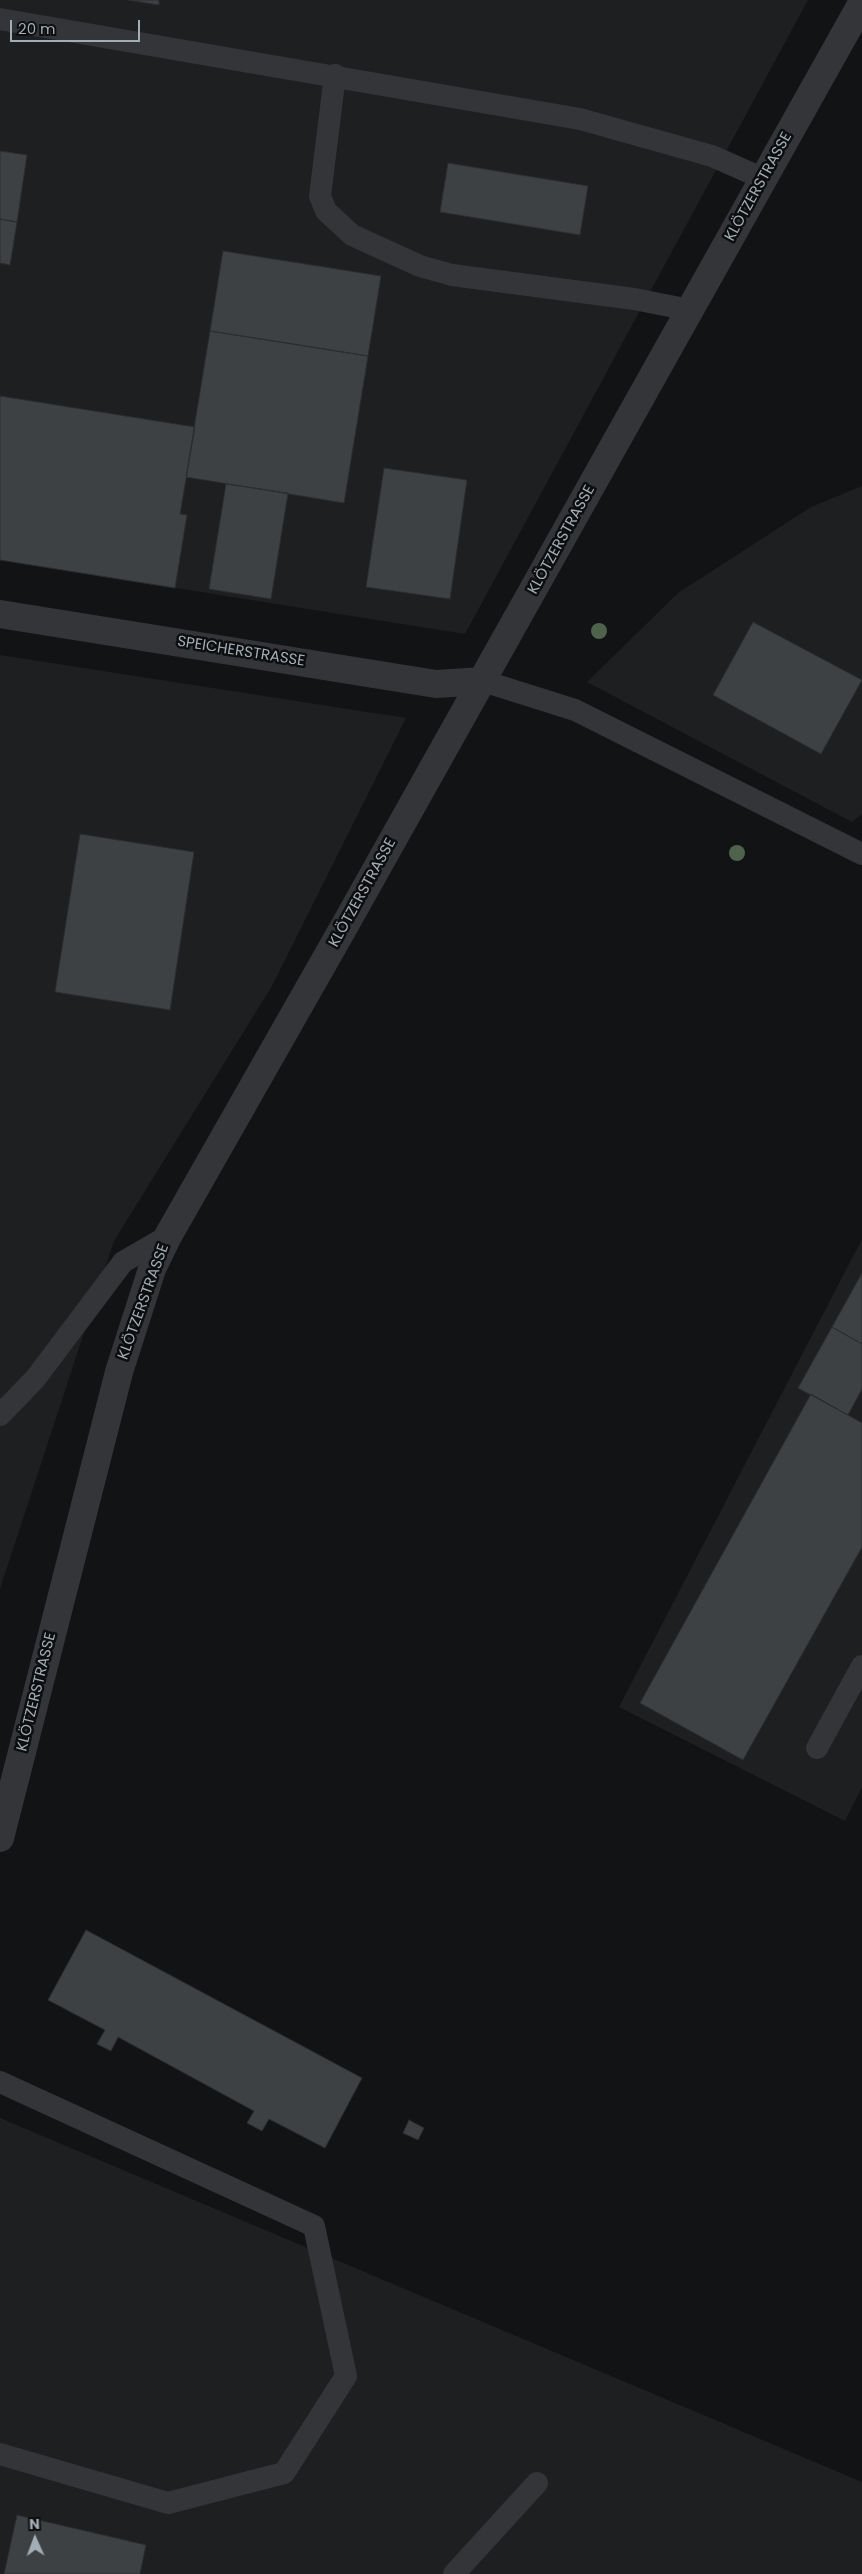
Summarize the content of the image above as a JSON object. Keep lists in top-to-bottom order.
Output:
{
  "streets": {
    "street": ["KLÖTZERSTRASSE", "SPEICHERSTRASSE"]
  },
  "crossings": [
    ["KLÖTZERSTRASSE", "SPEICHERSTRASSE"]
  ],
  "scale_bar": "20 m",
  "north": "top"
}
